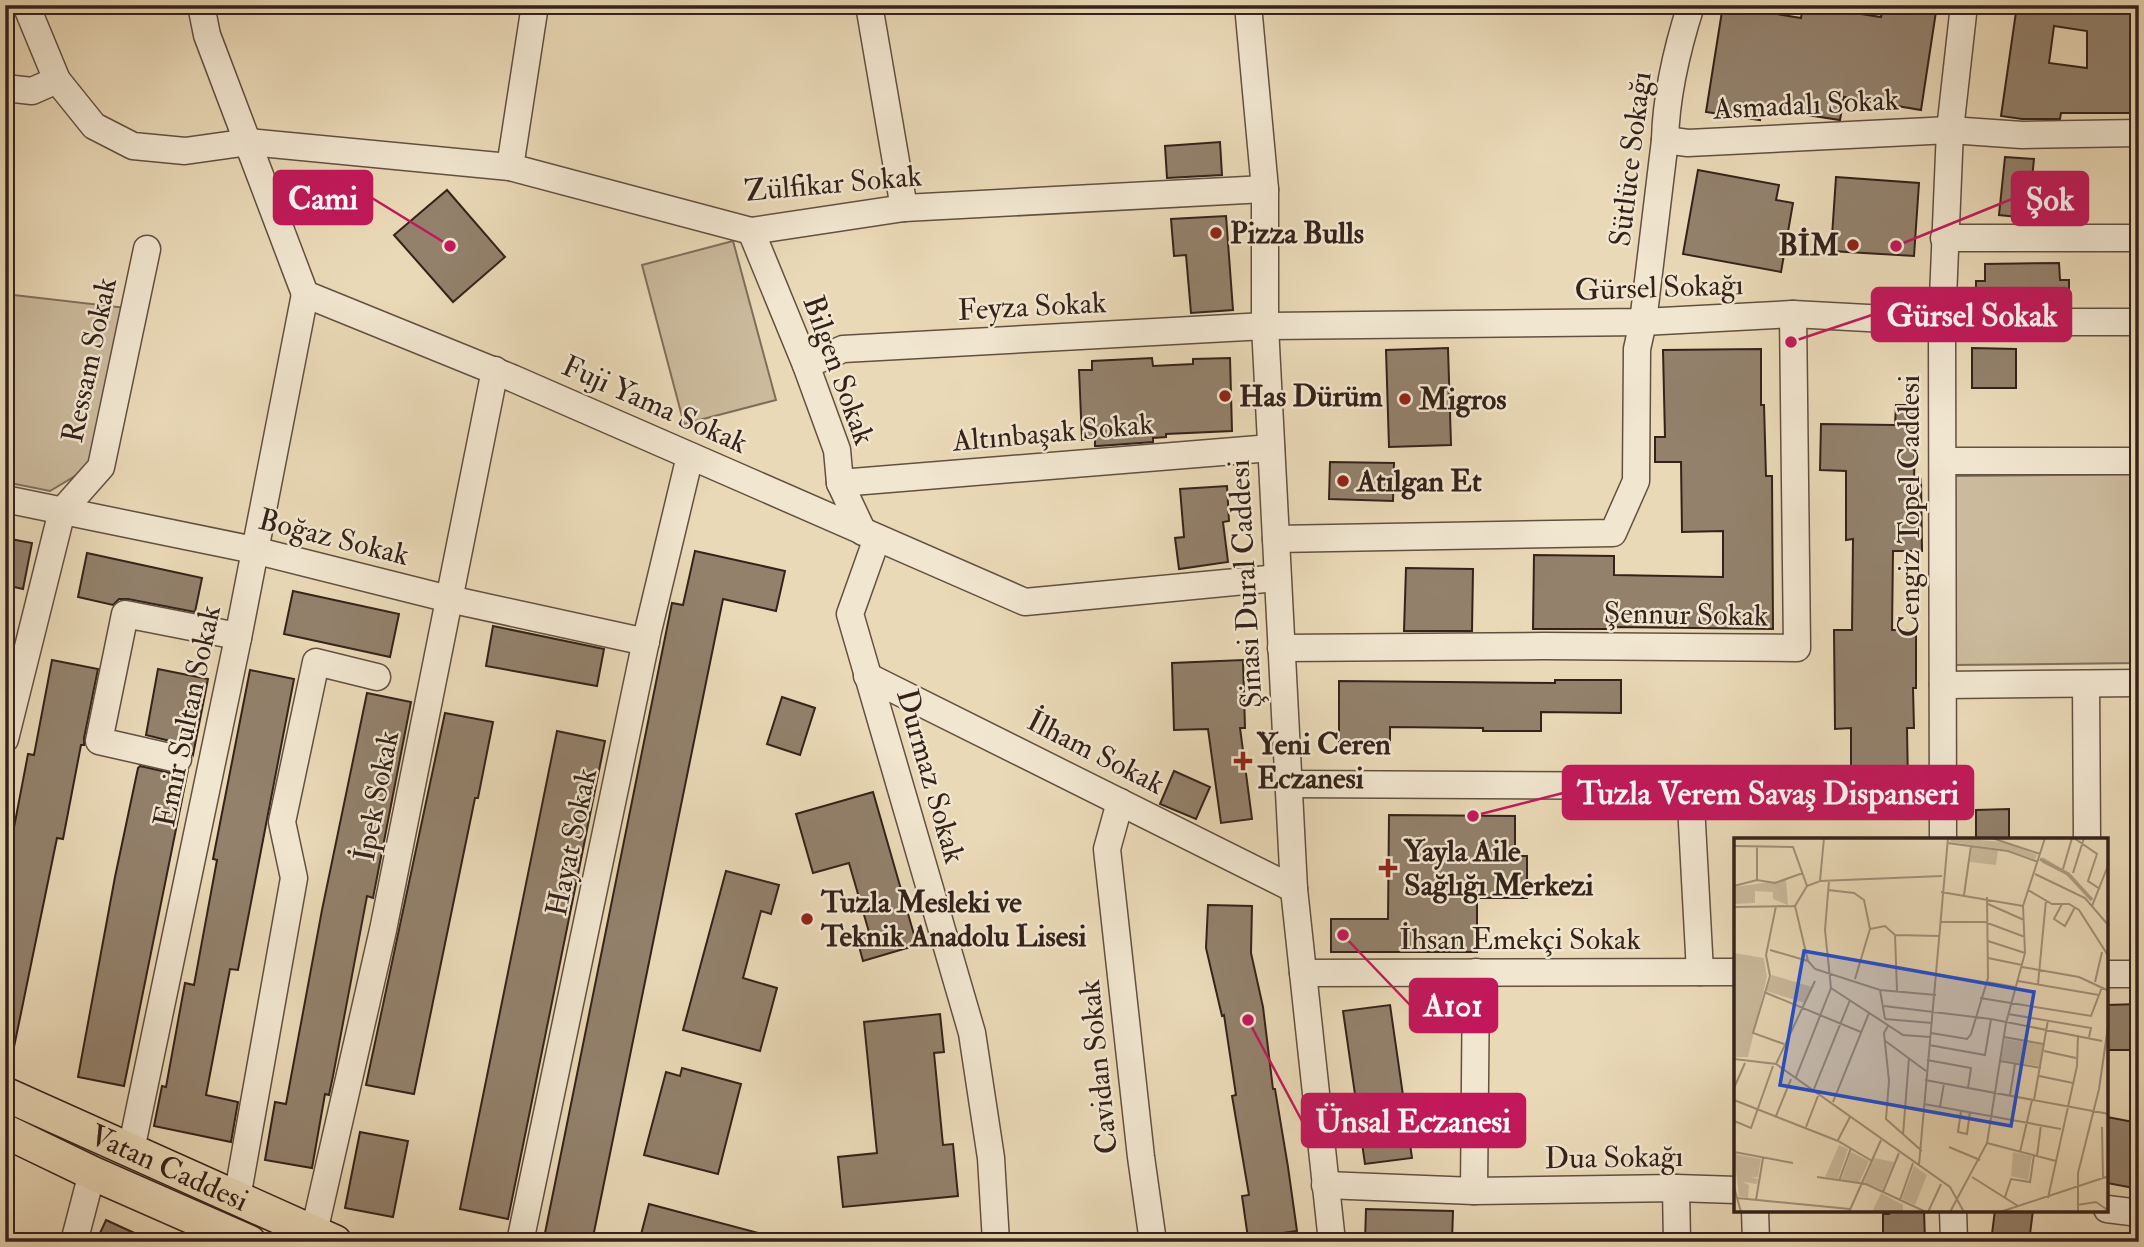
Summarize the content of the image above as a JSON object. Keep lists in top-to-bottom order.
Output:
{
  "streets": {
    "main road": ["Vatan Caddesi"],
    "street": [
      "Asmadalı Sokak",
      "Sütlüce Sokağı",
      "Zülfikar Sokak",
      "Gürsel Sokağı",
      "Feyza Sokak",
      "Ressam Sokak",
      "Bilgen Sokak",
      "Fuji Yama Sokak",
      "Altınbaşak Sokak",
      "Cengiz Topel Caddesi",
      "Boğaz Sokak",
      "Şinasi Dural Caddesi",
      "Şennur Sokak",
      "Emir Sultan Sokak",
      "İlham Sokak",
      "Durmaz Sokak",
      "İpek Sokak",
      "Hayat Sokak",
      "İhsan Emekçi Sokak",
      "Cavidan Sokak",
      "Dua Sokağı"
    ]
  },
  "crossings": [
    ["Asmadalı Sokak", "Sütlüce Sokağı"],
    ["Asmadalı Sokak", "Cengiz Topel Caddesi"],
    ["Sütlüce Sokağı", "Gürsel Sokağı"],
    ["Sütlüce Sokağı", "Şinasi Dural Caddesi"],
    ["Zülfikar Sokak", "Bilgen Sokak"],
    ["Zülfikar Sokak", "Şinasi Dural Caddesi"],
    ["Gürsel Sokağı", "Feyza Sokak"],
    ["Gürsel Sokağı", "Cengiz Topel Caddesi"],
    ["Gürsel Sokağı", "Şinasi Dural Caddesi"],
    ["Gürsel Sokağı", "Şennur Sokak"],
    ["Feyza Sokak", "Bilgen Sokak"],
    ["Feyza Sokak", "Şinasi Dural Caddesi"],
    ["Ressam Sokak", "Boğaz Sokak"],
    ["Bilgen Sokak", "Fuji Yama Sokak"],
    ["Bilgen Sokak", "Altınbaşak Sokak"],
    ["Bilgen Sokak", "Durmaz Sokak"],
    ["Fuji Yama Sokak", "Şinasi Dural Caddesi"],
    ["Fuji Yama Sokak", "Emir Sultan Sokak"],
    ["Fuji Yama Sokak", "Durmaz Sokak"],
    ["Fuji Yama Sokak", "İpek Sokak"],
    ["Fuji Yama Sokak", "Hayat Sokak"],
    ["Altınbaşak Sokak", "Şinasi Dural Caddesi"],
    ["Boğaz Sokak", "Emir Sultan Sokak"],
    ["Boğaz Sokak", "İpek Sokak"],
    ["Boğaz Sokak", "Hayat Sokak"],
    ["Şinasi Dural Caddesi", "Şennur Sokak"],
    ["Şinasi Dural Caddesi", "İlham Sokak"],
    ["Şinasi Dural Caddesi", "İhsan Emekçi Sokak"],
    ["Şinasi Dural Caddesi", "Dua Sokağı"],
    ["Emir Sultan Sokak", "Vatan Caddesi"],
    ["İlham Sokak", "Durmaz Sokak"],
    ["İlham Sokak", "Cavidan Sokak"],
    ["İpek Sokak", "Vatan Caddesi"]
  ],
  "places": {
    "other": [
      "Pizza Bulls",
      "BİM",
      "Cami",
      "Şok",
      "Gürsel Sokak",
      "Has Dürüm",
      "Migros",
      "Atılgan Et",
      "Tuzla Verem Savaş Dispanseri",
      "Tuzla Mesleki ve Teknik Anadolu Lisesi",
      "A101",
      "Ünsal Eczanesi"
    ],
    "health": ["Yeni Ceren Eczanesi", "Yayla Aile Sağlığı Merkezi"]
  }
}
